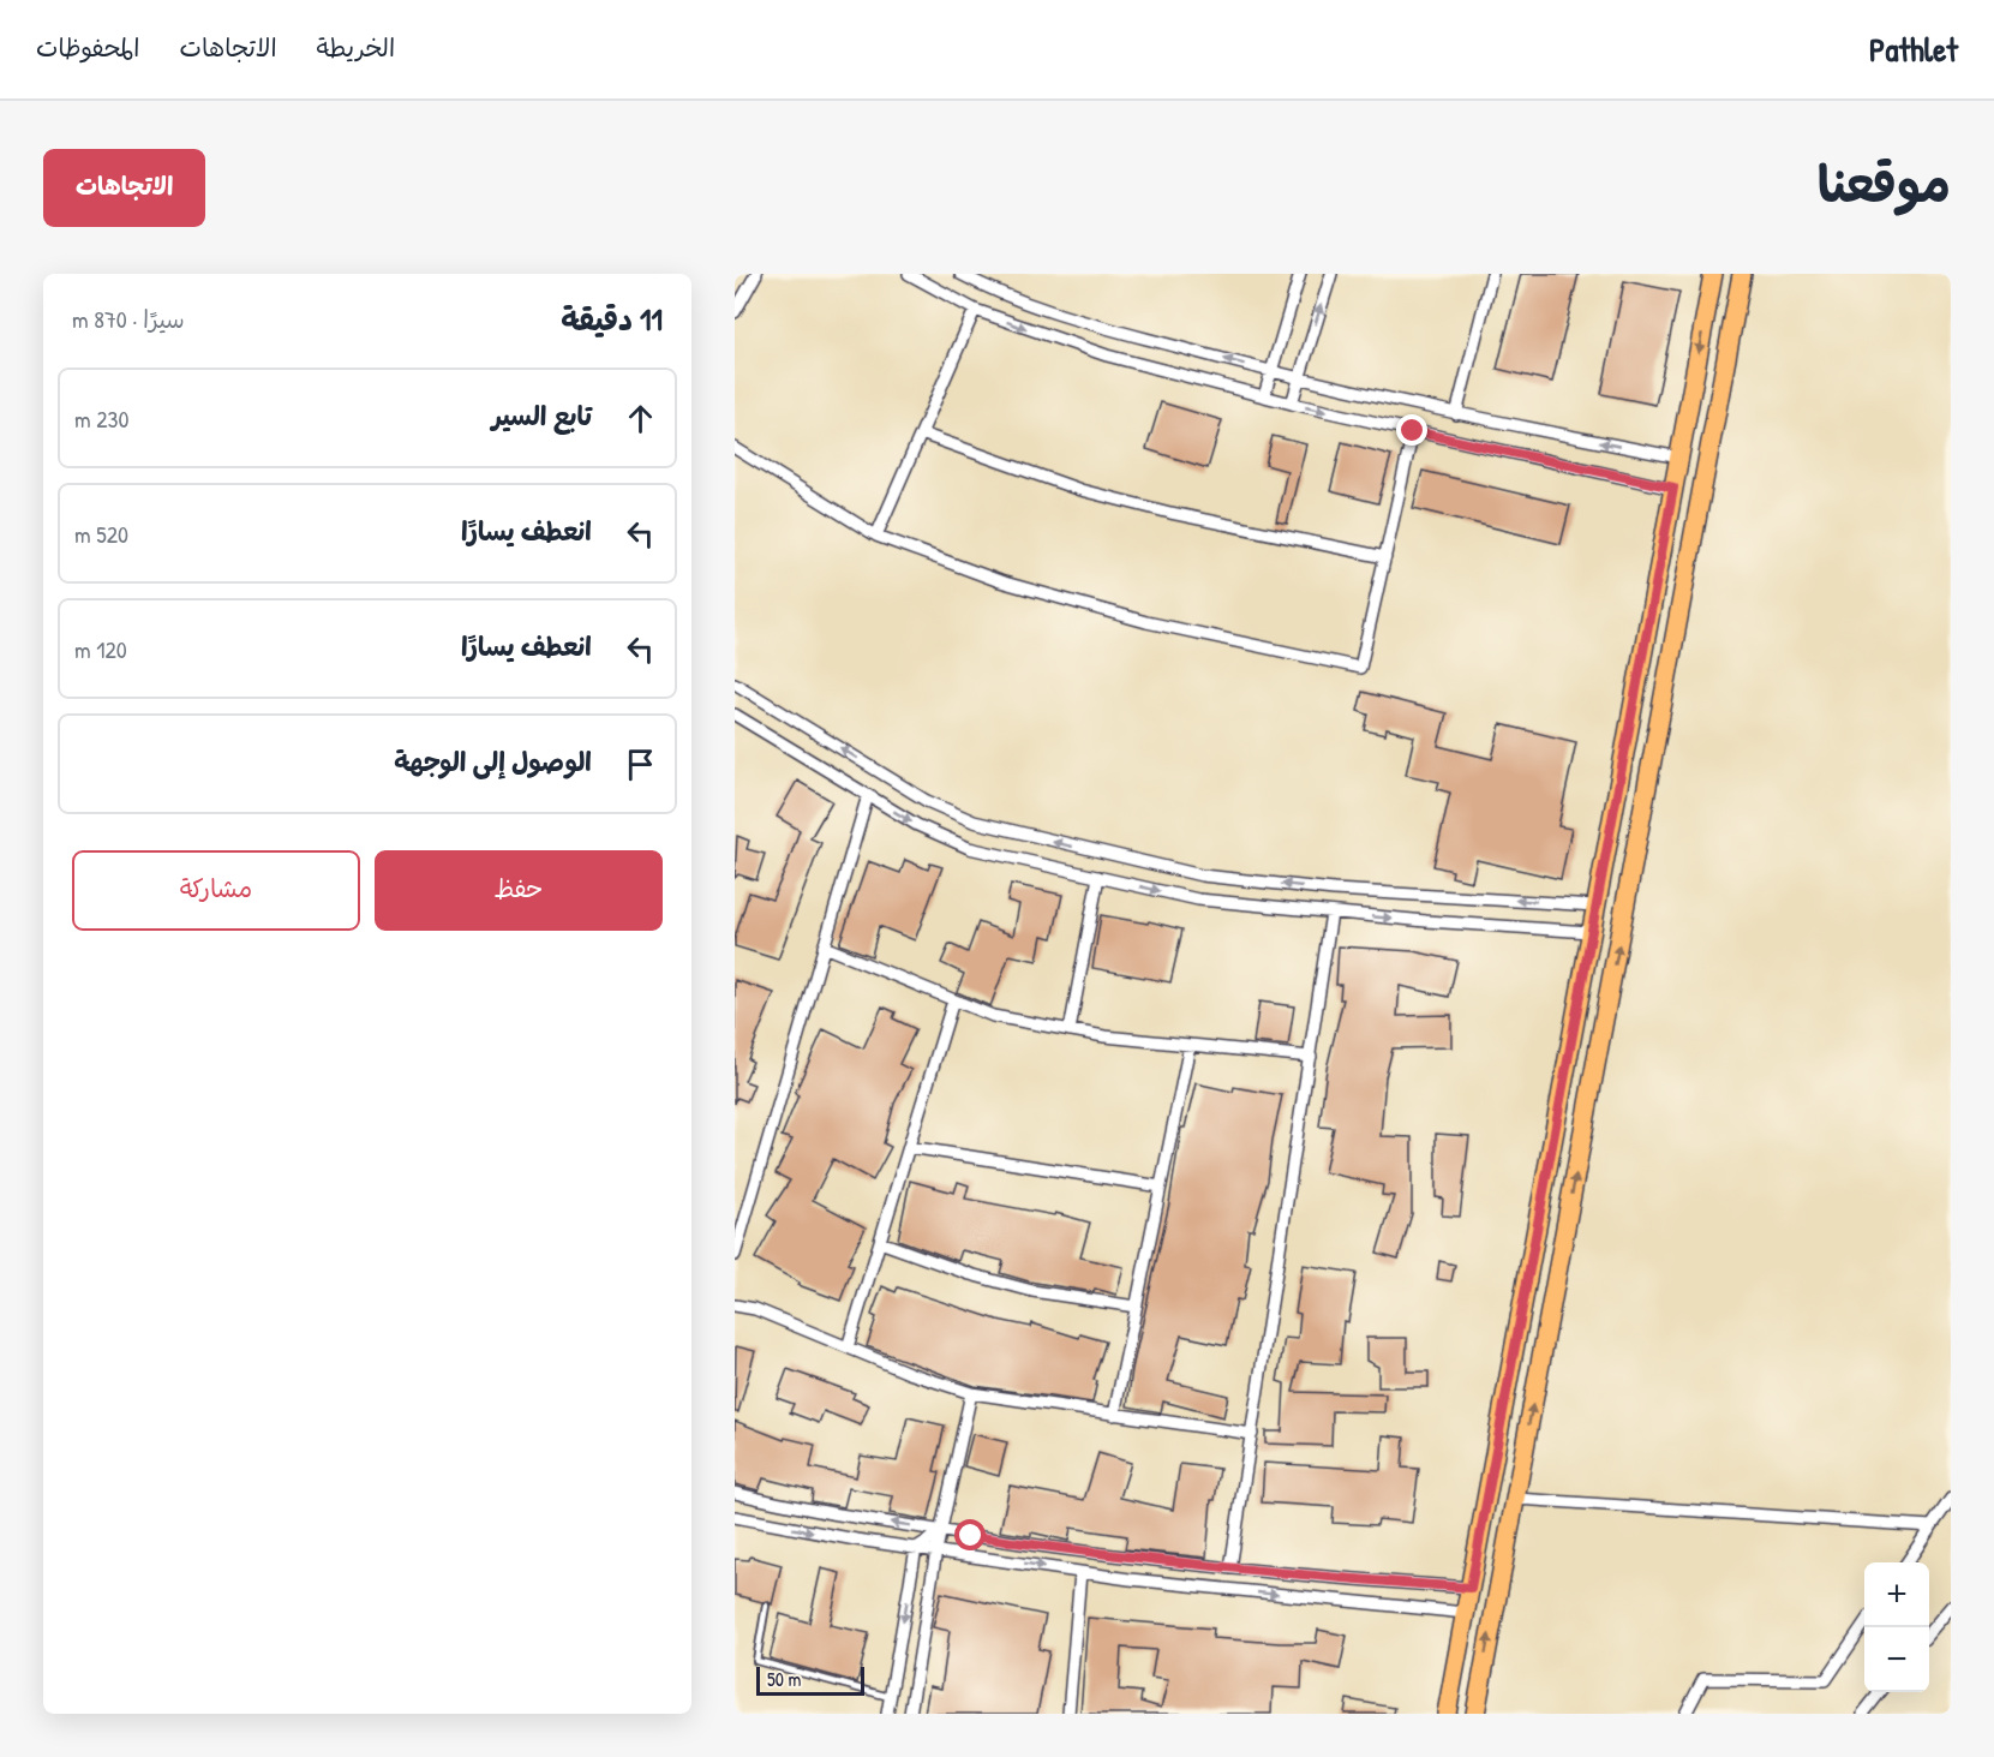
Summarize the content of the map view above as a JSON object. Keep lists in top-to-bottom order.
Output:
{
  "scale_bar": "50 m",
  "page": {
    "header": "Pathlet",
    "nav": ["الخريطة", "الاتجاهات", "المحفوظات"],
    "title": "موقعنا",
    "buttons": [
      "الاتجاهات",
      ["حفظ", "مشاركة"]
    ],
    "heading": ["11 دقيقة", "سيرًا · 870 m"],
    "list": [
      ["تابع السير", "230 m"],
      ["انعطف يسارًا", "520 m"],
      ["انعطف يسارًا", "120 m"],
      "الوصول إلى الوجهة"
    ],
    "map_buttons": ["+", "−"],
    "scale": "50 m"
  }
}
